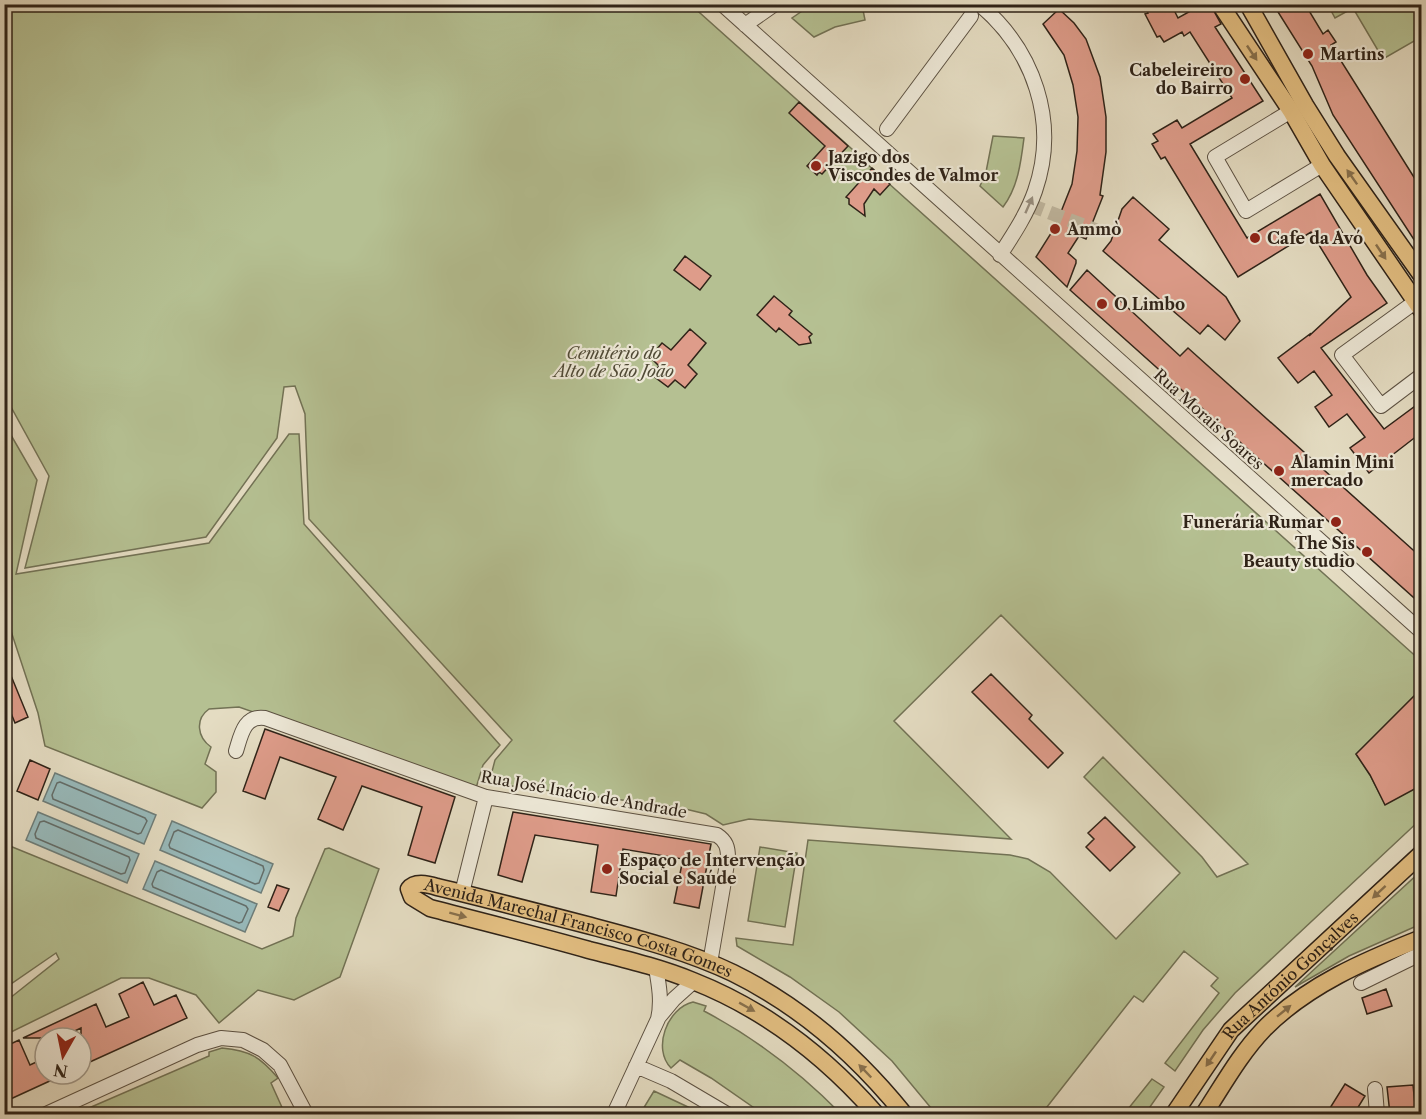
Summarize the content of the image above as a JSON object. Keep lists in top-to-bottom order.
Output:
{
  "streets": {
    "main road": ["Avenida Marechal Francisco Costa Gomes", "Rua António Gonçalves"],
    "street": ["Rua Morais Soares", "Rua José Inácio de Andrade"]
  },
  "crossings": [
    ["Rua José Inácio de Andrade", "Avenida Marechal Francisco Costa Gomes"]
  ],
  "parks": ["Cemitério do Alto de São João"],
  "places": [
    "Martins",
    "Cabeleireiro do Bairro",
    "Jazigo dos Viscondes de Valmor",
    "Ammò",
    "Cafe da Avó",
    "O Limbo",
    "Alamin Mini mercado",
    "Funerária Rumar",
    "The Sis Beauty studio",
    "Espaço de Intervenção Social e Saúde"
  ],
  "north": "bottom"
}
